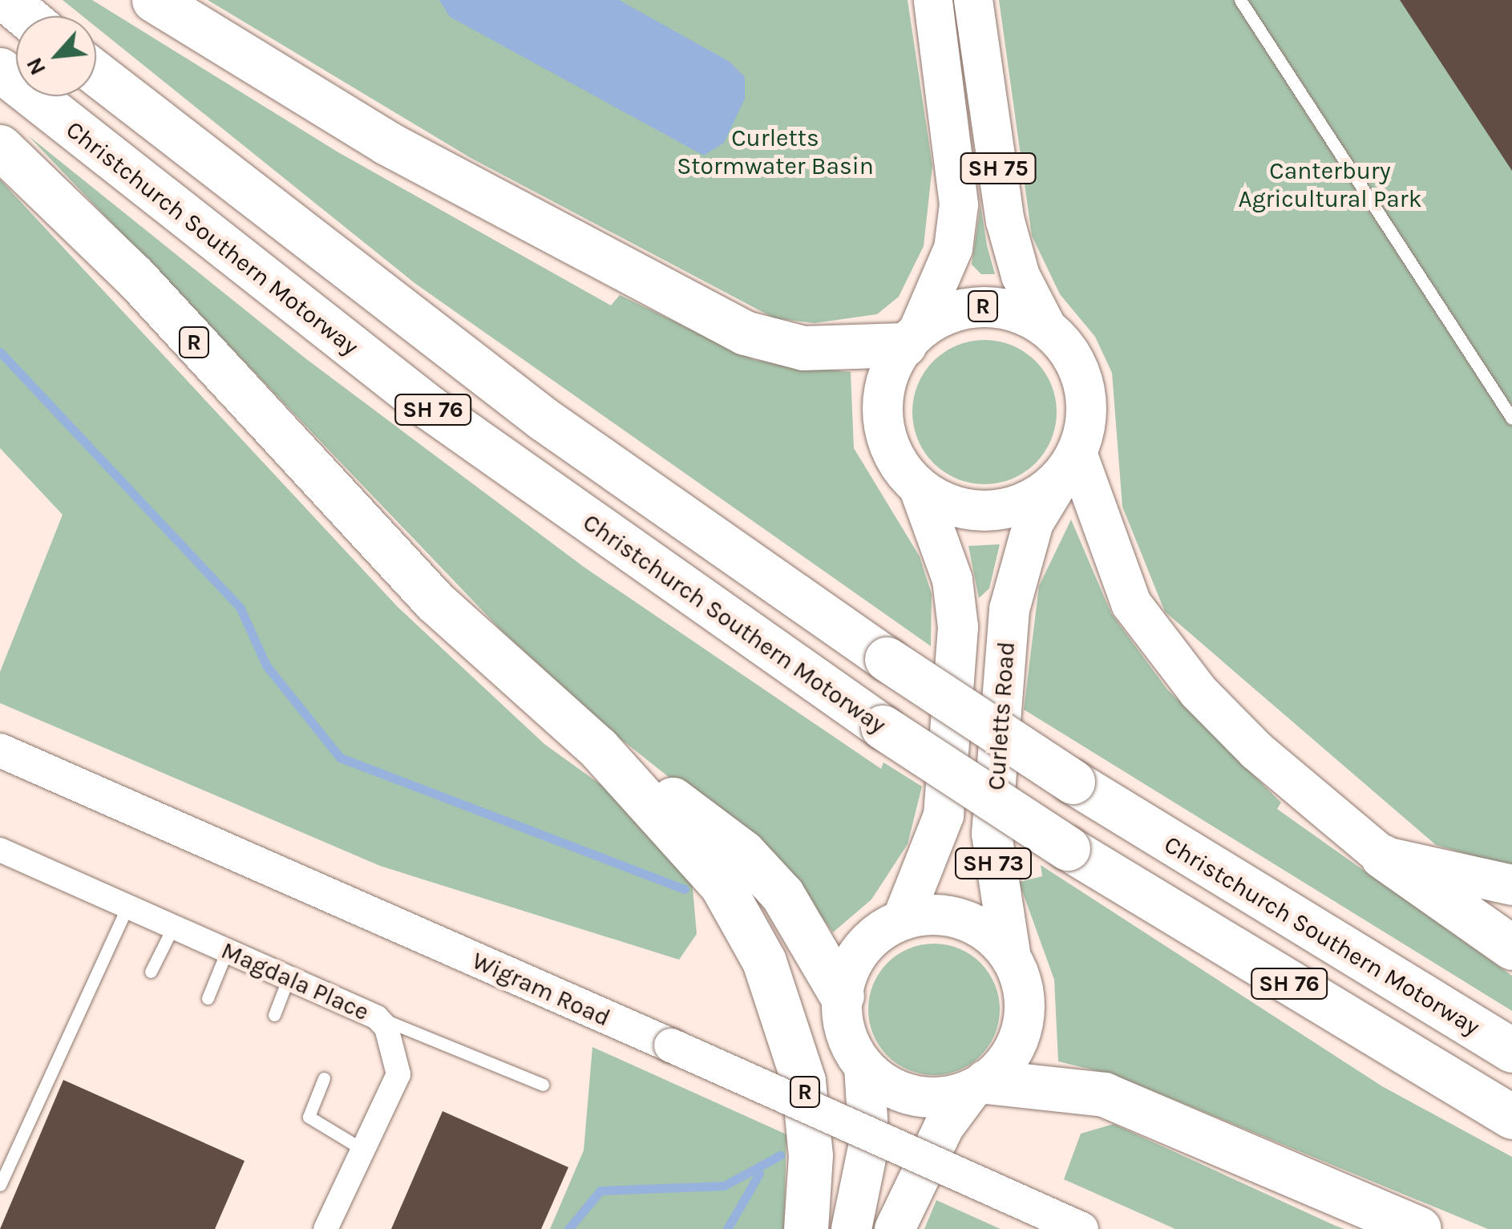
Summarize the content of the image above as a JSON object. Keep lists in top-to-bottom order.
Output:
{
  "streets": {
    "highway": [
      "SH 75",
      "Christchurch Southern Motorway",
      "R",
      "SH 76",
      "Curletts Road",
      "SH 73"
    ],
    "main road": ["Wigram Road"],
    "street": ["Magdala Place"]
  },
  "crossings": [
    ["SH 75", "R"],
    ["SH 75", "Curletts Road"],
    ["R", "Curletts Road"],
    ["Curletts Road", "SH 73"]
  ],
  "parks": ["Curletts Stormwater Basin", "Canterbury Agricultural Park"],
  "north": "bottom left"
}
